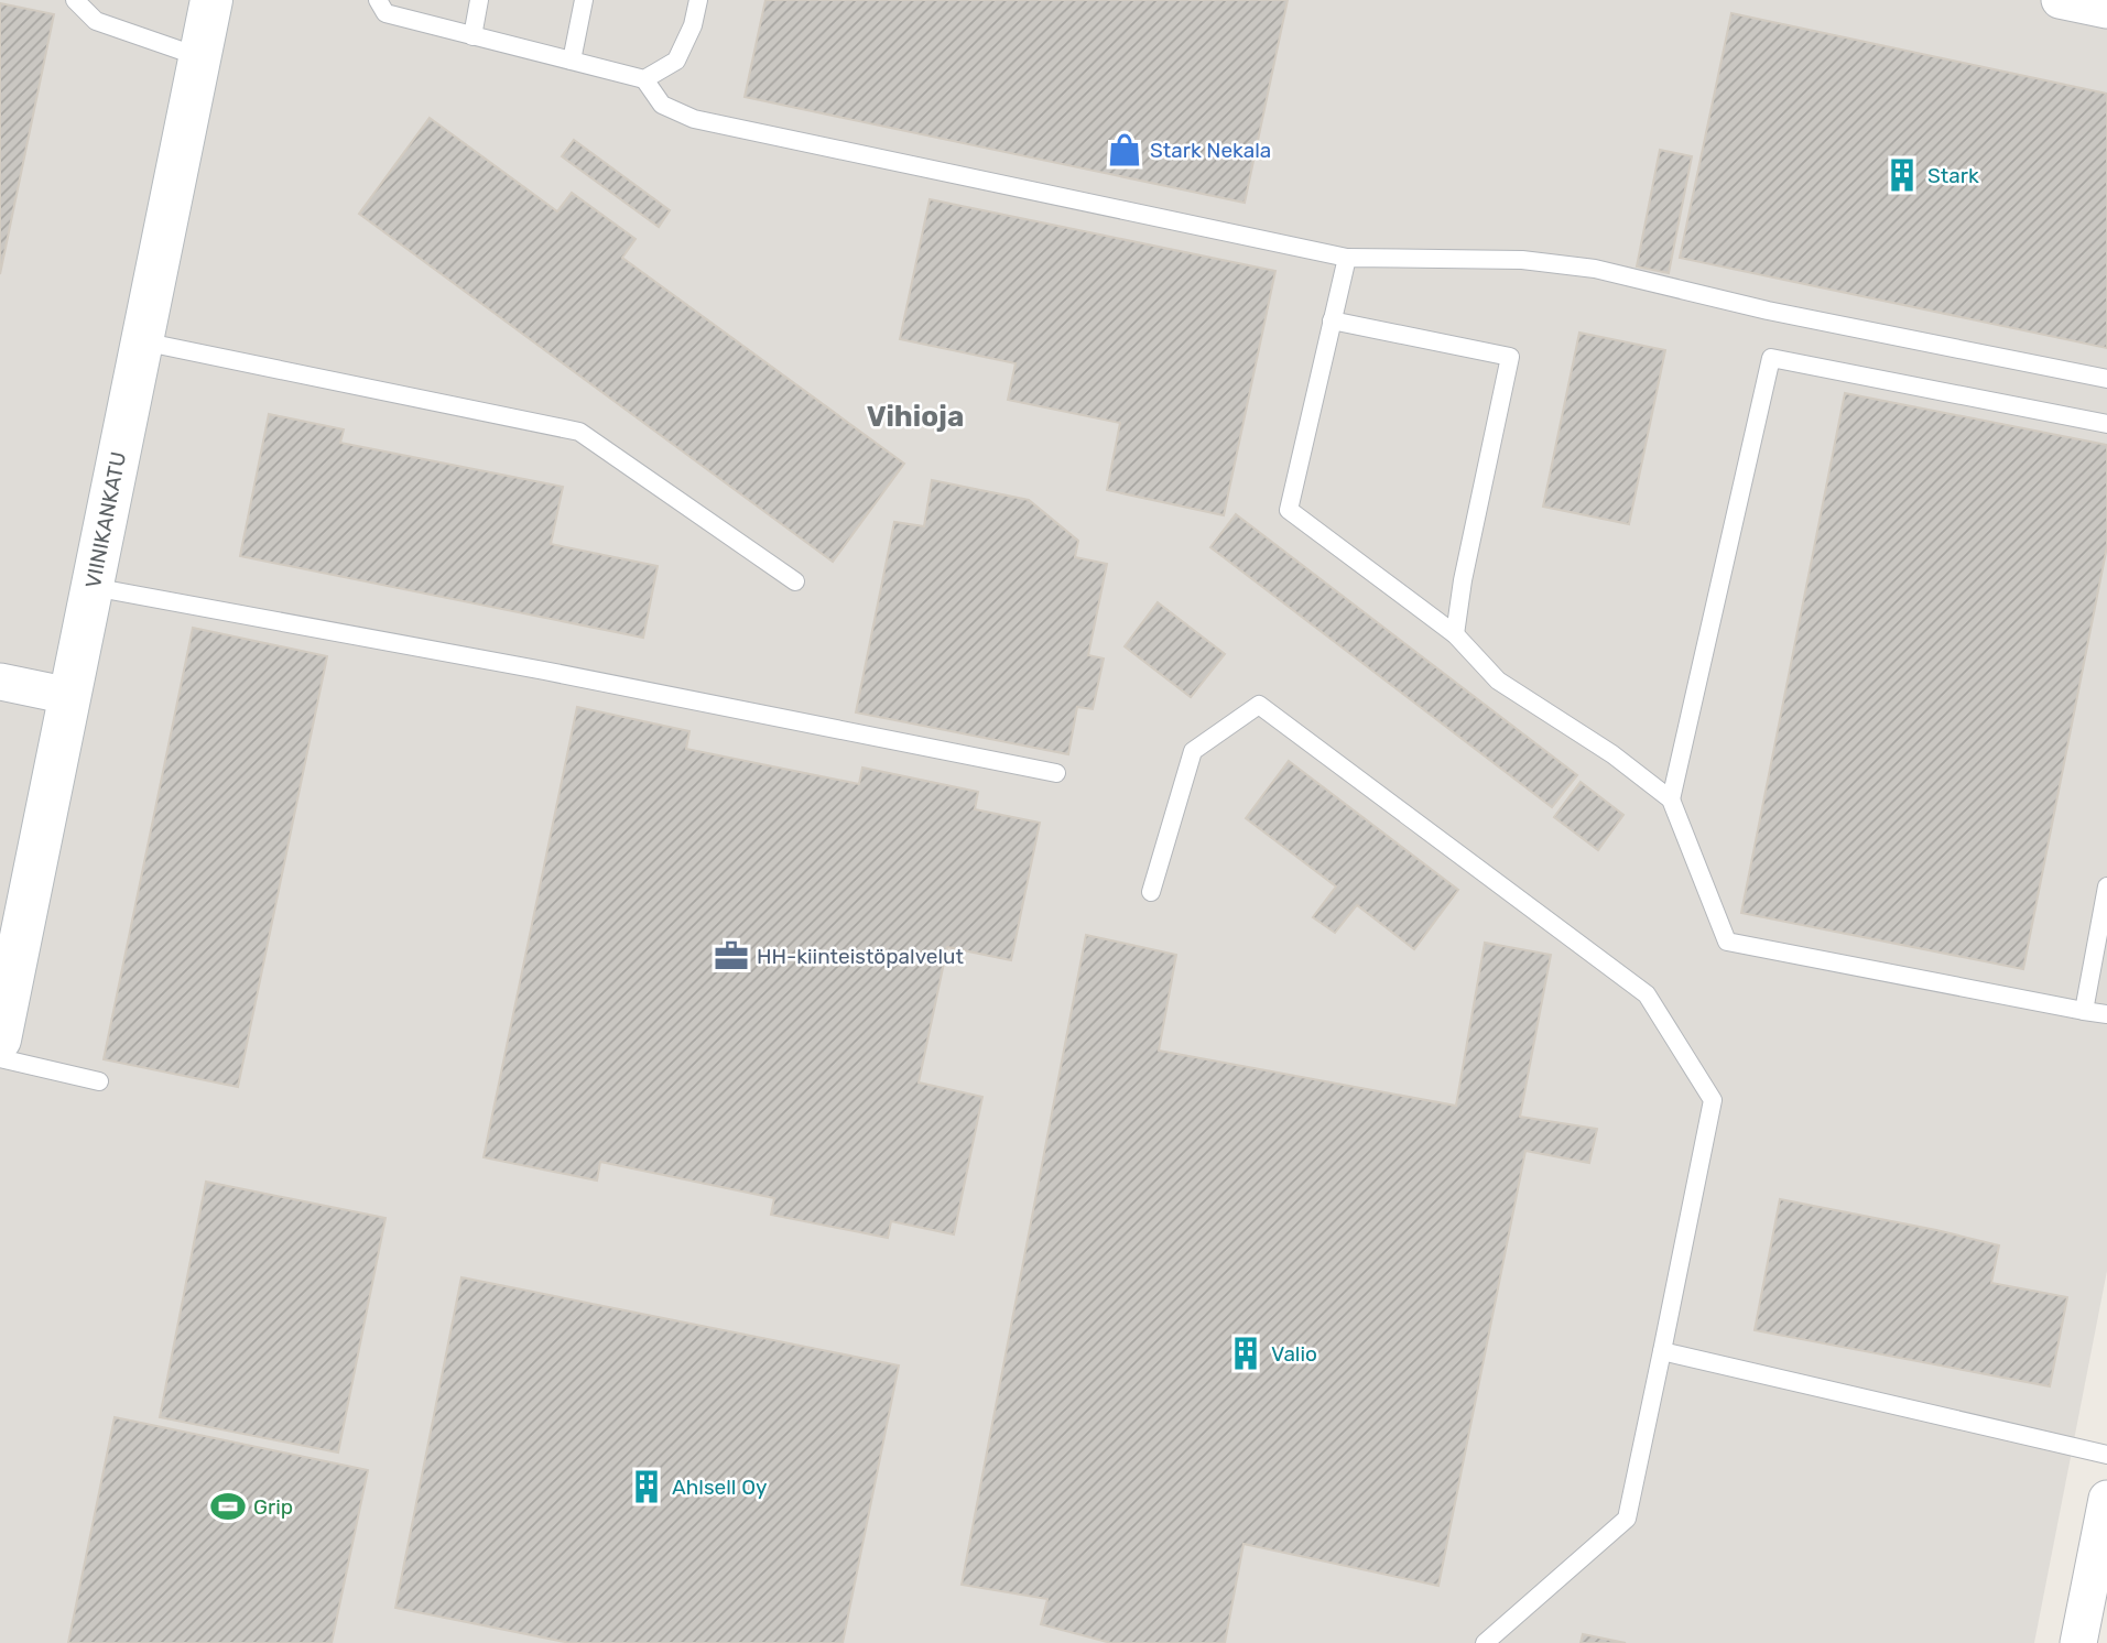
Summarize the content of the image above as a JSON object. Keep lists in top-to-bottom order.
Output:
{
  "streets": {
    "main road": ["VIINIKANKATU"]
  },
  "districts": ["Vihioja"],
  "places": {
    "shop": ["Stark Nekala"],
    "building": ["Stark", "Valio", "Ahlsell Oy"],
    "office": ["HH-kiinteistöpalvelut"],
    "sports": ["Grip"]
  }
}
